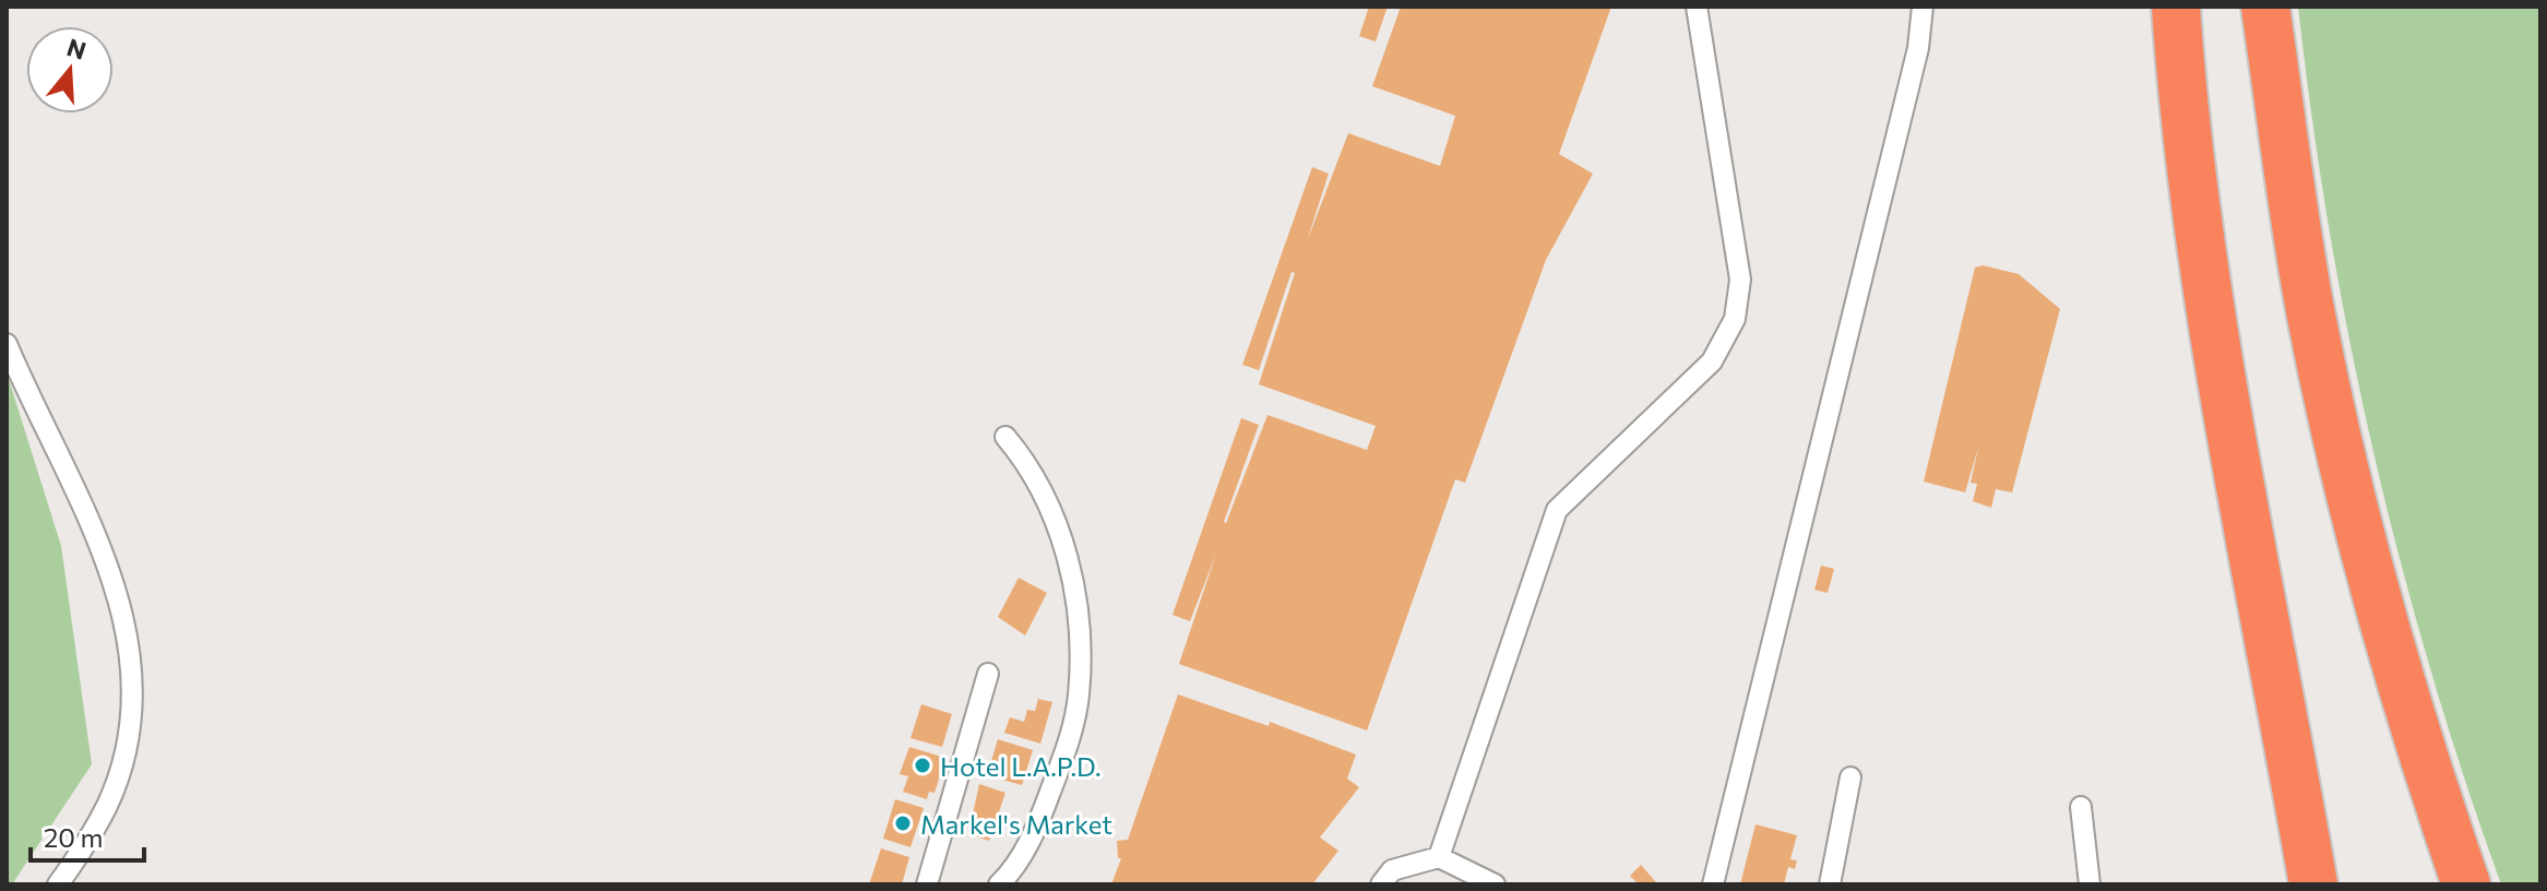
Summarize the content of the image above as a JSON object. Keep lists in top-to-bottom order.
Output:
{
  "places": ["Hotel L.A.P.D.", "Markel's Market"],
  "scale_bar": "20 m",
  "north": "top"
}
